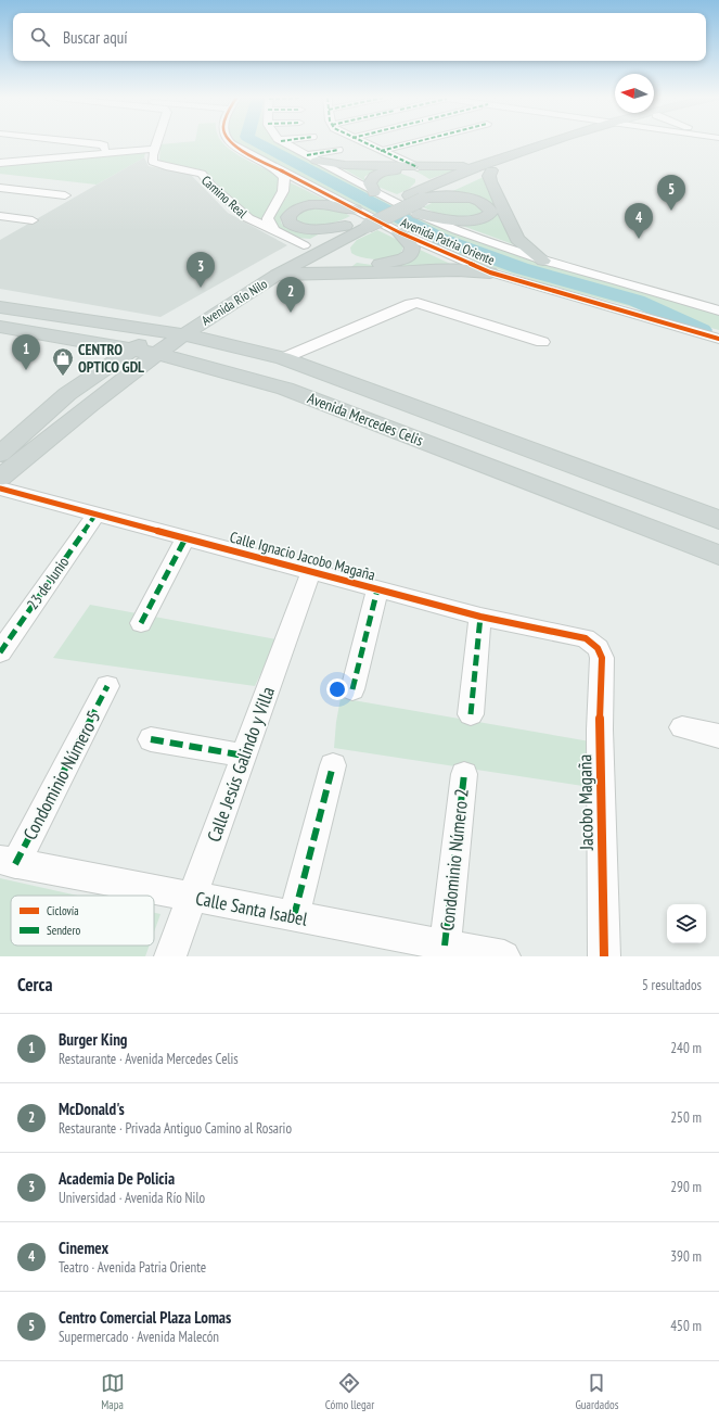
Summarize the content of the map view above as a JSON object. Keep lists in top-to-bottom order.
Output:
{
  "streets": {
    "main road": ["Avenida Río Nilo", "Avenida Mercedes Celis"],
    "street": [
      "Camino Real",
      "Avenida Patria Oriente",
      "Calle Ignacio Jacobo Magaña",
      "23 de Junio",
      "Calle Jesús Galindo y Villa",
      "Condominio Número 5",
      "Jacobo Magaña",
      "Condominio Número 2",
      "Calle Santa Isabel"
    ]
  },
  "crossings": [
    ["Camino Real", "Avenida Río Nilo"],
    ["Avenida Patria Oriente", "Avenida Río Nilo"],
    ["Avenida Río Nilo", "Avenida Mercedes Celis"],
    ["Calle Ignacio Jacobo Magaña", "23 de Junio"],
    ["Calle Ignacio Jacobo Magaña", "Calle Jesús Galindo y Villa"],
    ["Calle Ignacio Jacobo Magaña", "Jacobo Magaña"],
    ["Calle Jesús Galindo y Villa", "Calle Santa Isabel"],
    ["Condominio Número 5", "Calle Santa Isabel"],
    ["Condominio Número 2", "Calle Santa Isabel"]
  ],
  "places": {
    "shop": ["CENTRO OPTICO GDL"]
  },
  "legend": ["Ciclovía", "Sendero"],
  "north": "left",
  "page": {
    "search": "Buscar aquí",
    "pins": [
      "5",
      "4",
      "3",
      "2",
      "1"
    ],
    "heading": ["Cerca", "5 resultados"],
    "list": [
      {
        "mark": "1",
        "name": "Burger King",
        "note": "Restaurante · Avenida Mercedes Celis",
        "value": "240 m"
      },
      {
        "mark": "2",
        "name": "McDonald's",
        "note": "Restaurante · Privada Antiguo Camino al Rosario",
        "value": "250 m"
      },
      {
        "mark": "3",
        "name": "Academia De Policia",
        "note": "Universidad · Avenida Río Nilo",
        "value": "290 m"
      },
      {
        "mark": "4",
        "name": "Cinemex",
        "note": "Teatro · Avenida Patria Oriente",
        "value": "390 m"
      },
      {
        "mark": "5",
        "name": "Centro Comercial Plaza Lomas",
        "note": "Supermercado · Avenida Malecón",
        "value": "450 m"
      }
    ],
    "nav": ["Mapa", "Cómo llegar", "Guardados"]
  }
}
